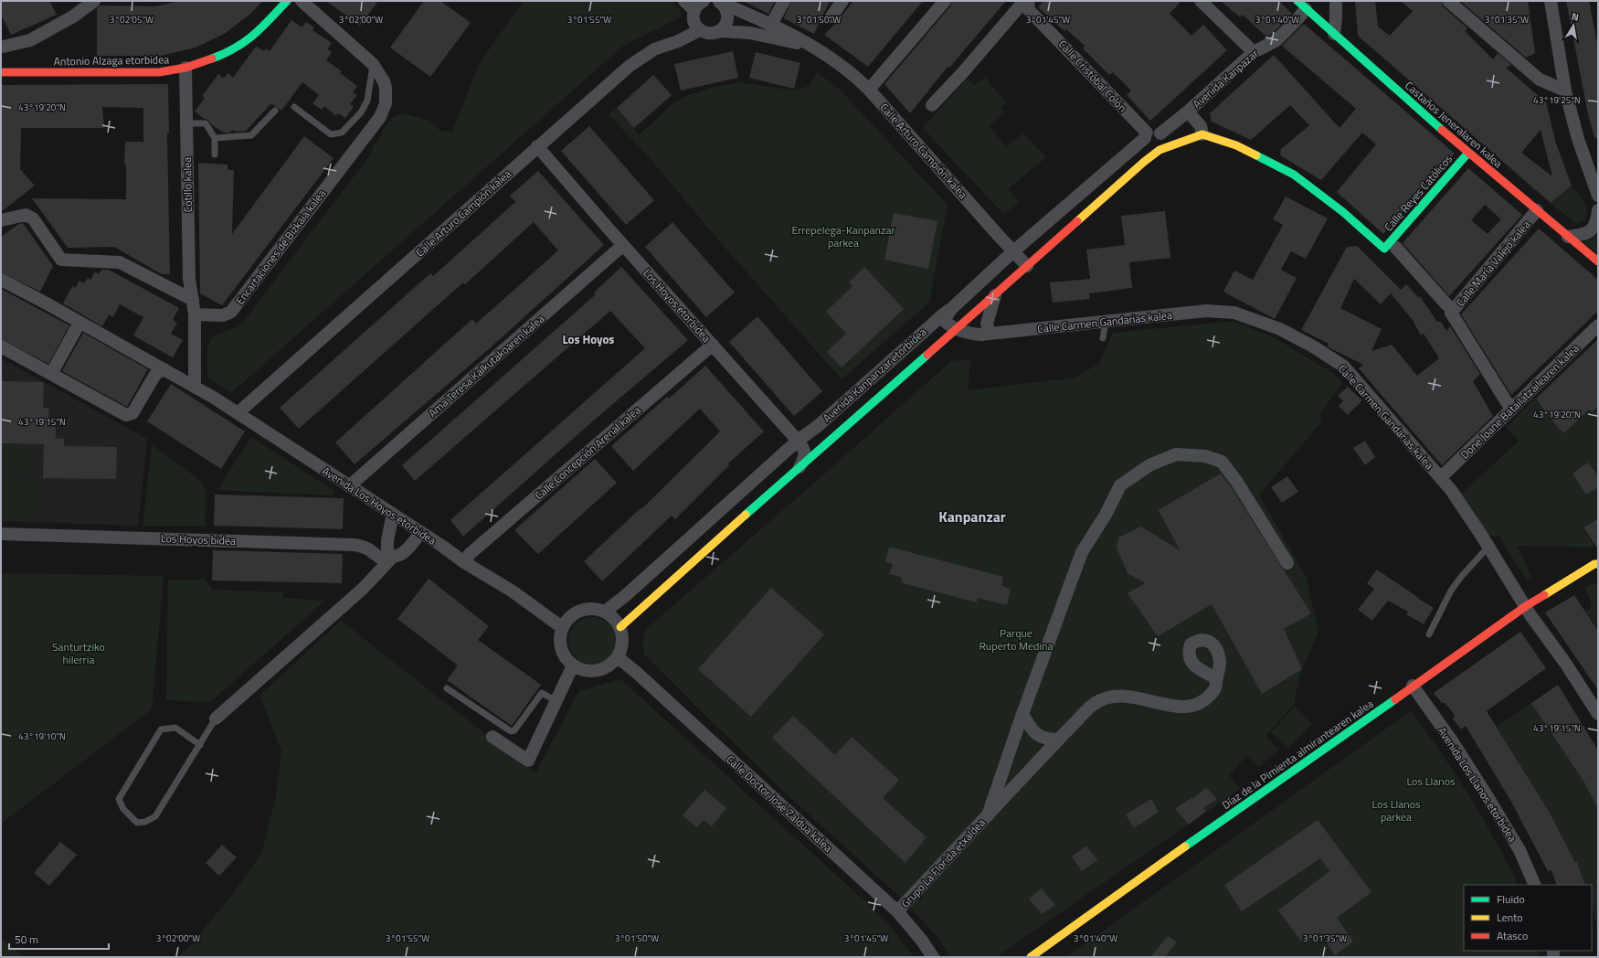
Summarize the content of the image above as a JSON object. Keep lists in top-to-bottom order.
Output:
{
  "streets": {
    "street": [
      "Antonio Alzaga etorbidea",
      "Calle Cristóbal Colón",
      "Avenida Kanpazar",
      "Castaños Jeneralaren kalea",
      "Calle Arturo Campión kalea",
      "Cotillo kalea",
      "Calle Reyes Católicos",
      "Encartaciones de Bizkaia kalea",
      "Calle María Valejo kalea",
      "Los Hoyos etorbidea",
      "Calle Carmen Gandarias kalea",
      "Ama Teresa Kalkutakoaren kalea",
      "Avenida Kanpanzar etorbidea",
      "Done Joane Batailatzailearen kalea",
      "Calle Concepción Arenal kalea",
      "Avenida Los Hoyos etorbidea",
      "Los Hoyos bidea",
      "Díaz de la Pimienta almirantearen kalea",
      "Avenida Los Llanos etorbidea",
      "Calle Doctor José Zaldua kalea",
      "Grupo La Florida etxaldea"
    ]
  },
  "crossings": [
    ["Antonio Alzaga etorbidea", "Cotillo kalea"],
    ["Calle Cristóbal Colón", "Avenida Kanpazar"],
    ["Calle Cristóbal Colón", "Avenida Kanpanzar etorbidea"],
    ["Avenida Kanpazar", "Castaños Jeneralaren kalea"],
    ["Avenida Kanpazar", "Avenida Kanpanzar etorbidea"],
    ["Castaños Jeneralaren kalea", "Calle Reyes Católicos"],
    ["Castaños Jeneralaren kalea", "Calle María Valejo kalea"],
    ["Calle Arturo Campión kalea", "Los Hoyos etorbidea"],
    ["Calle Arturo Campión kalea", "Avenida Kanpanzar etorbidea"],
    ["Calle Arturo Campión kalea", "Avenida Los Hoyos etorbidea"],
    ["Cotillo kalea", "Encartaciones de Bizkaia kalea"],
    ["Cotillo kalea", "Avenida Los Hoyos etorbidea"],
    ["Calle María Valejo kalea", "Done Joane Batailatzailearen kalea"],
    ["Los Hoyos etorbidea", "Ama Teresa Kalkutakoaren kalea"],
    ["Los Hoyos etorbidea", "Avenida Kanpanzar etorbidea"],
    ["Los Hoyos etorbidea", "Calle Concepción Arenal kalea"],
    ["Calle Carmen Gandarias kalea", "Avenida Kanpanzar etorbidea"],
    ["Calle Carmen Gandarias kalea", "Done Joane Batailatzailearen kalea"],
    ["Calle Carmen Gandarias kalea", "Díaz de la Pimienta almirantearen kalea"],
    ["Ama Teresa Kalkutakoaren kalea", "Avenida Los Hoyos etorbidea"],
    ["Avenida Kanpanzar etorbidea", "Avenida Los Hoyos etorbidea"],
    ["Avenida Kanpanzar etorbidea", "Calle Doctor José Zaldua kalea"],
    ["Calle Concepción Arenal kalea", "Avenida Los Hoyos etorbidea"],
    ["Avenida Los Hoyos etorbidea", "Calle Doctor José Zaldua kalea"],
    ["Díaz de la Pimienta almirantearen kalea", "Avenida Los Llanos etorbidea"],
    ["Calle Doctor José Zaldua kalea", "Grupo La Florida etxaldea"]
  ],
  "districts": ["Los Hoyos", "Kanpanzar"],
  "parks": [
    "Errepelega-Kanpanzar parkea",
    "Parque Ruperto Medina",
    "Santurtziko hilerria",
    "Los Llanos",
    "Los Llanos parkea"
  ],
  "legend": ["Fluido", "Lento", "Atasco"],
  "scale_bar": "50 m",
  "north": "top",
  "coordinates": [
    "3°02'05\"W",
    "3°02'00\"W",
    "3°01'55\"W",
    "3°01'50\"W",
    "3°01'45\"W",
    "3°01'40\"W",
    "3°01'35\"W",
    "43°19'25\"N",
    "43°19'20\"N",
    "43°19'15\"N",
    "43°19'10\"N"
  ]
}
